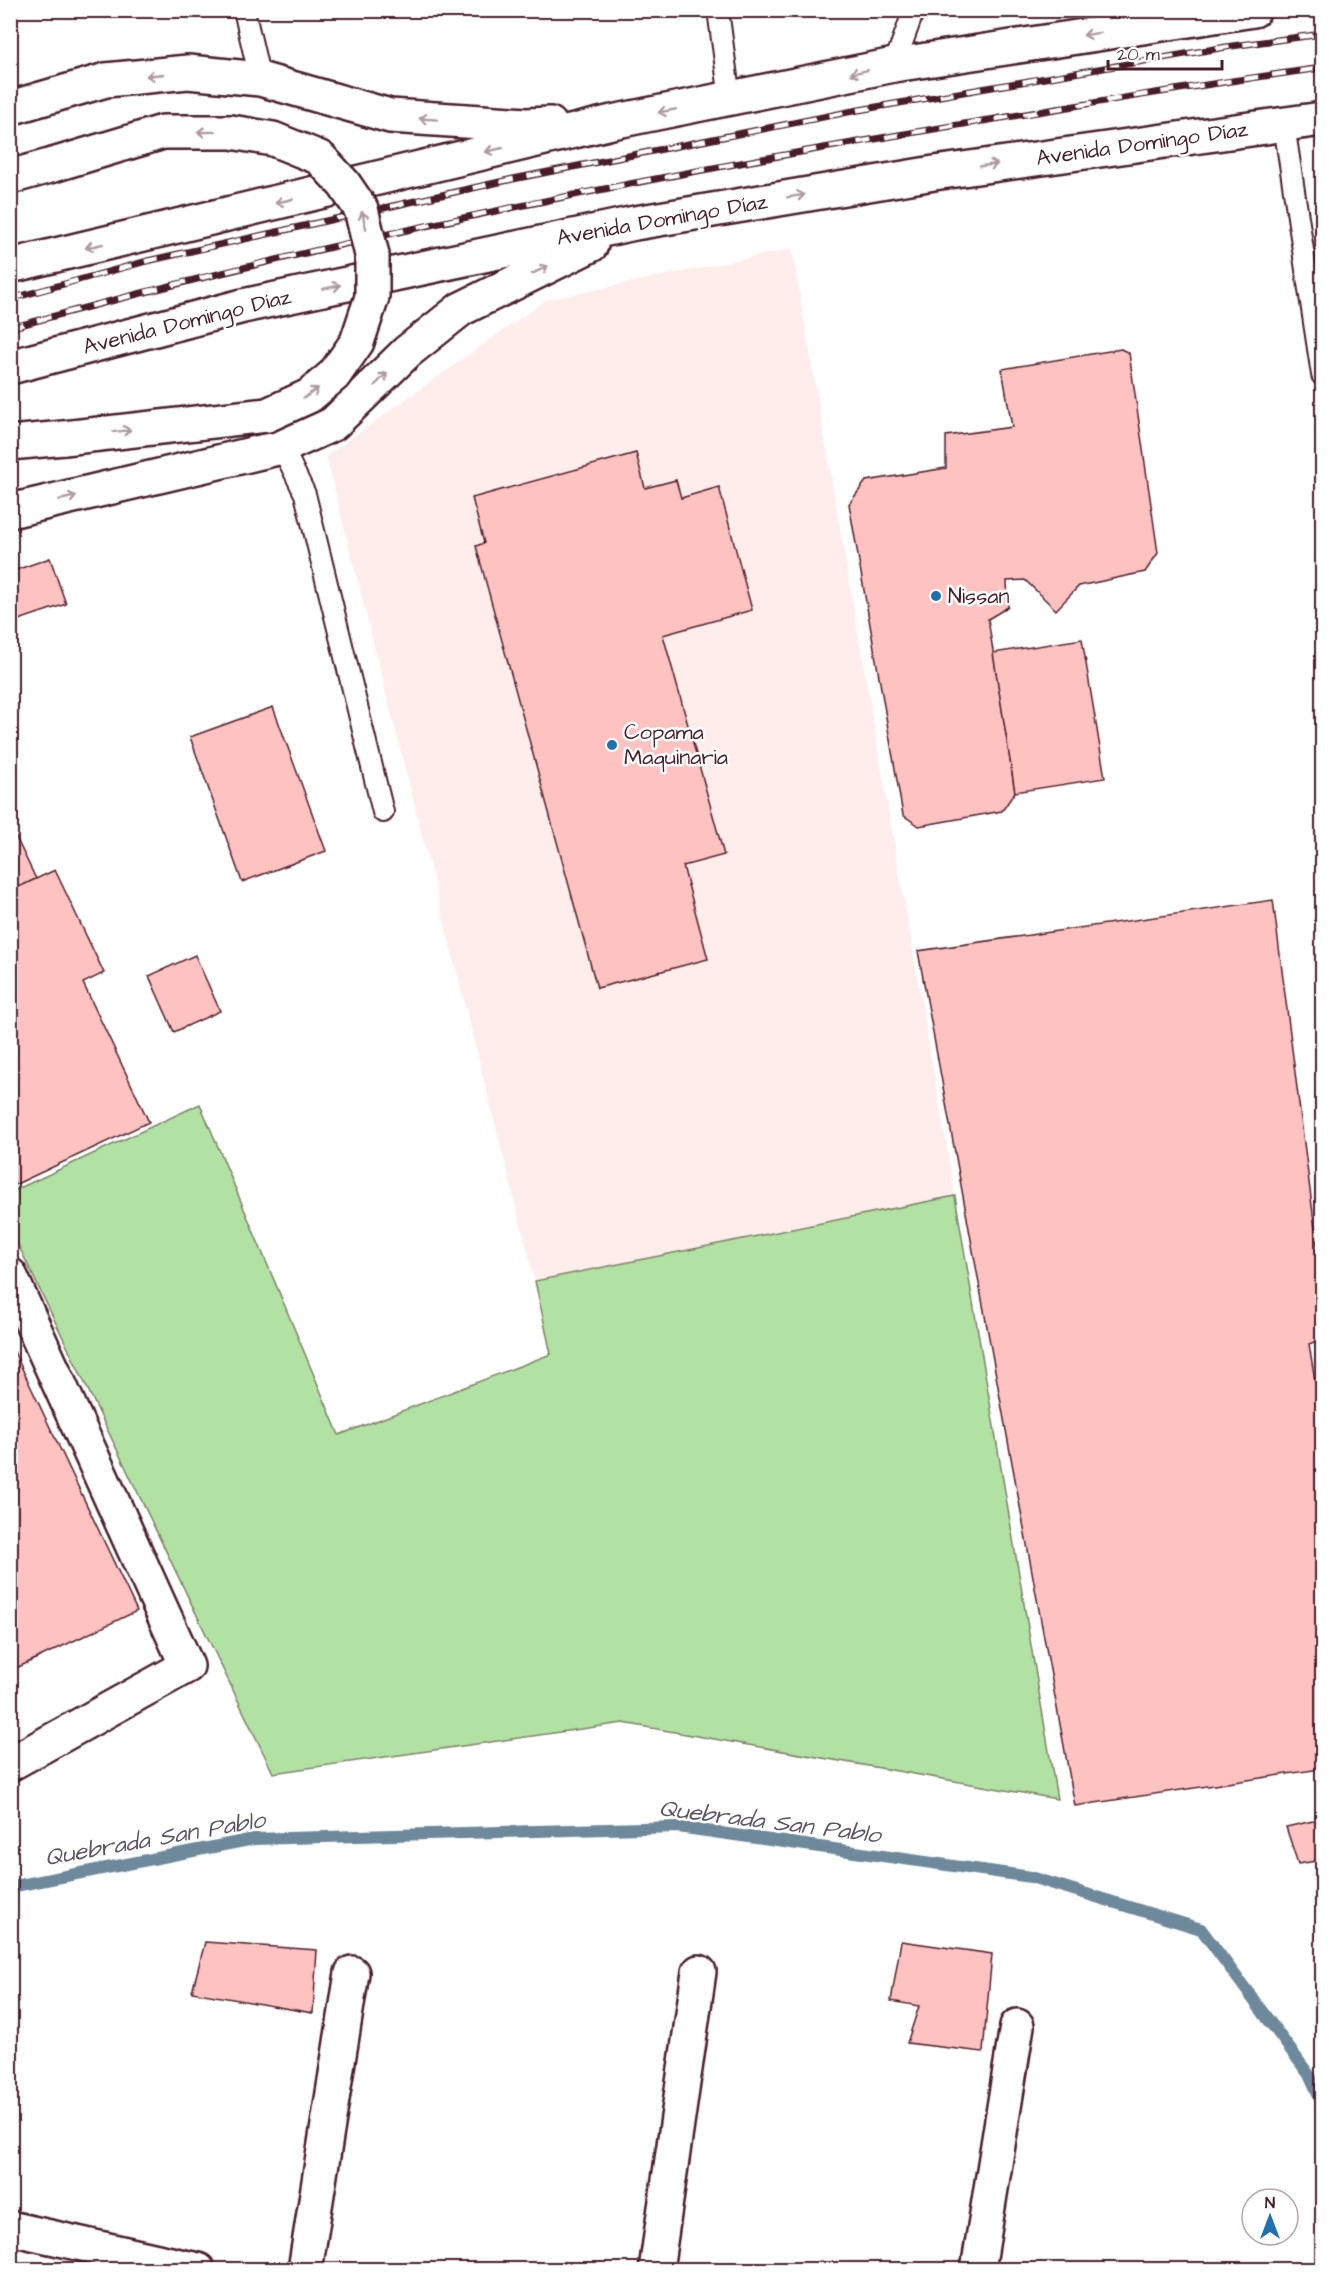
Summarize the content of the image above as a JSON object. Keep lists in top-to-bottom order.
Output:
{
  "streets": {
    "main road": ["Avenida Domingo Díaz"]
  },
  "water": ["Quebrada San Pablo"],
  "places": ["Nissan", "Copama Maquinaria"],
  "scale_bar": "20 m",
  "north": "top"
}
